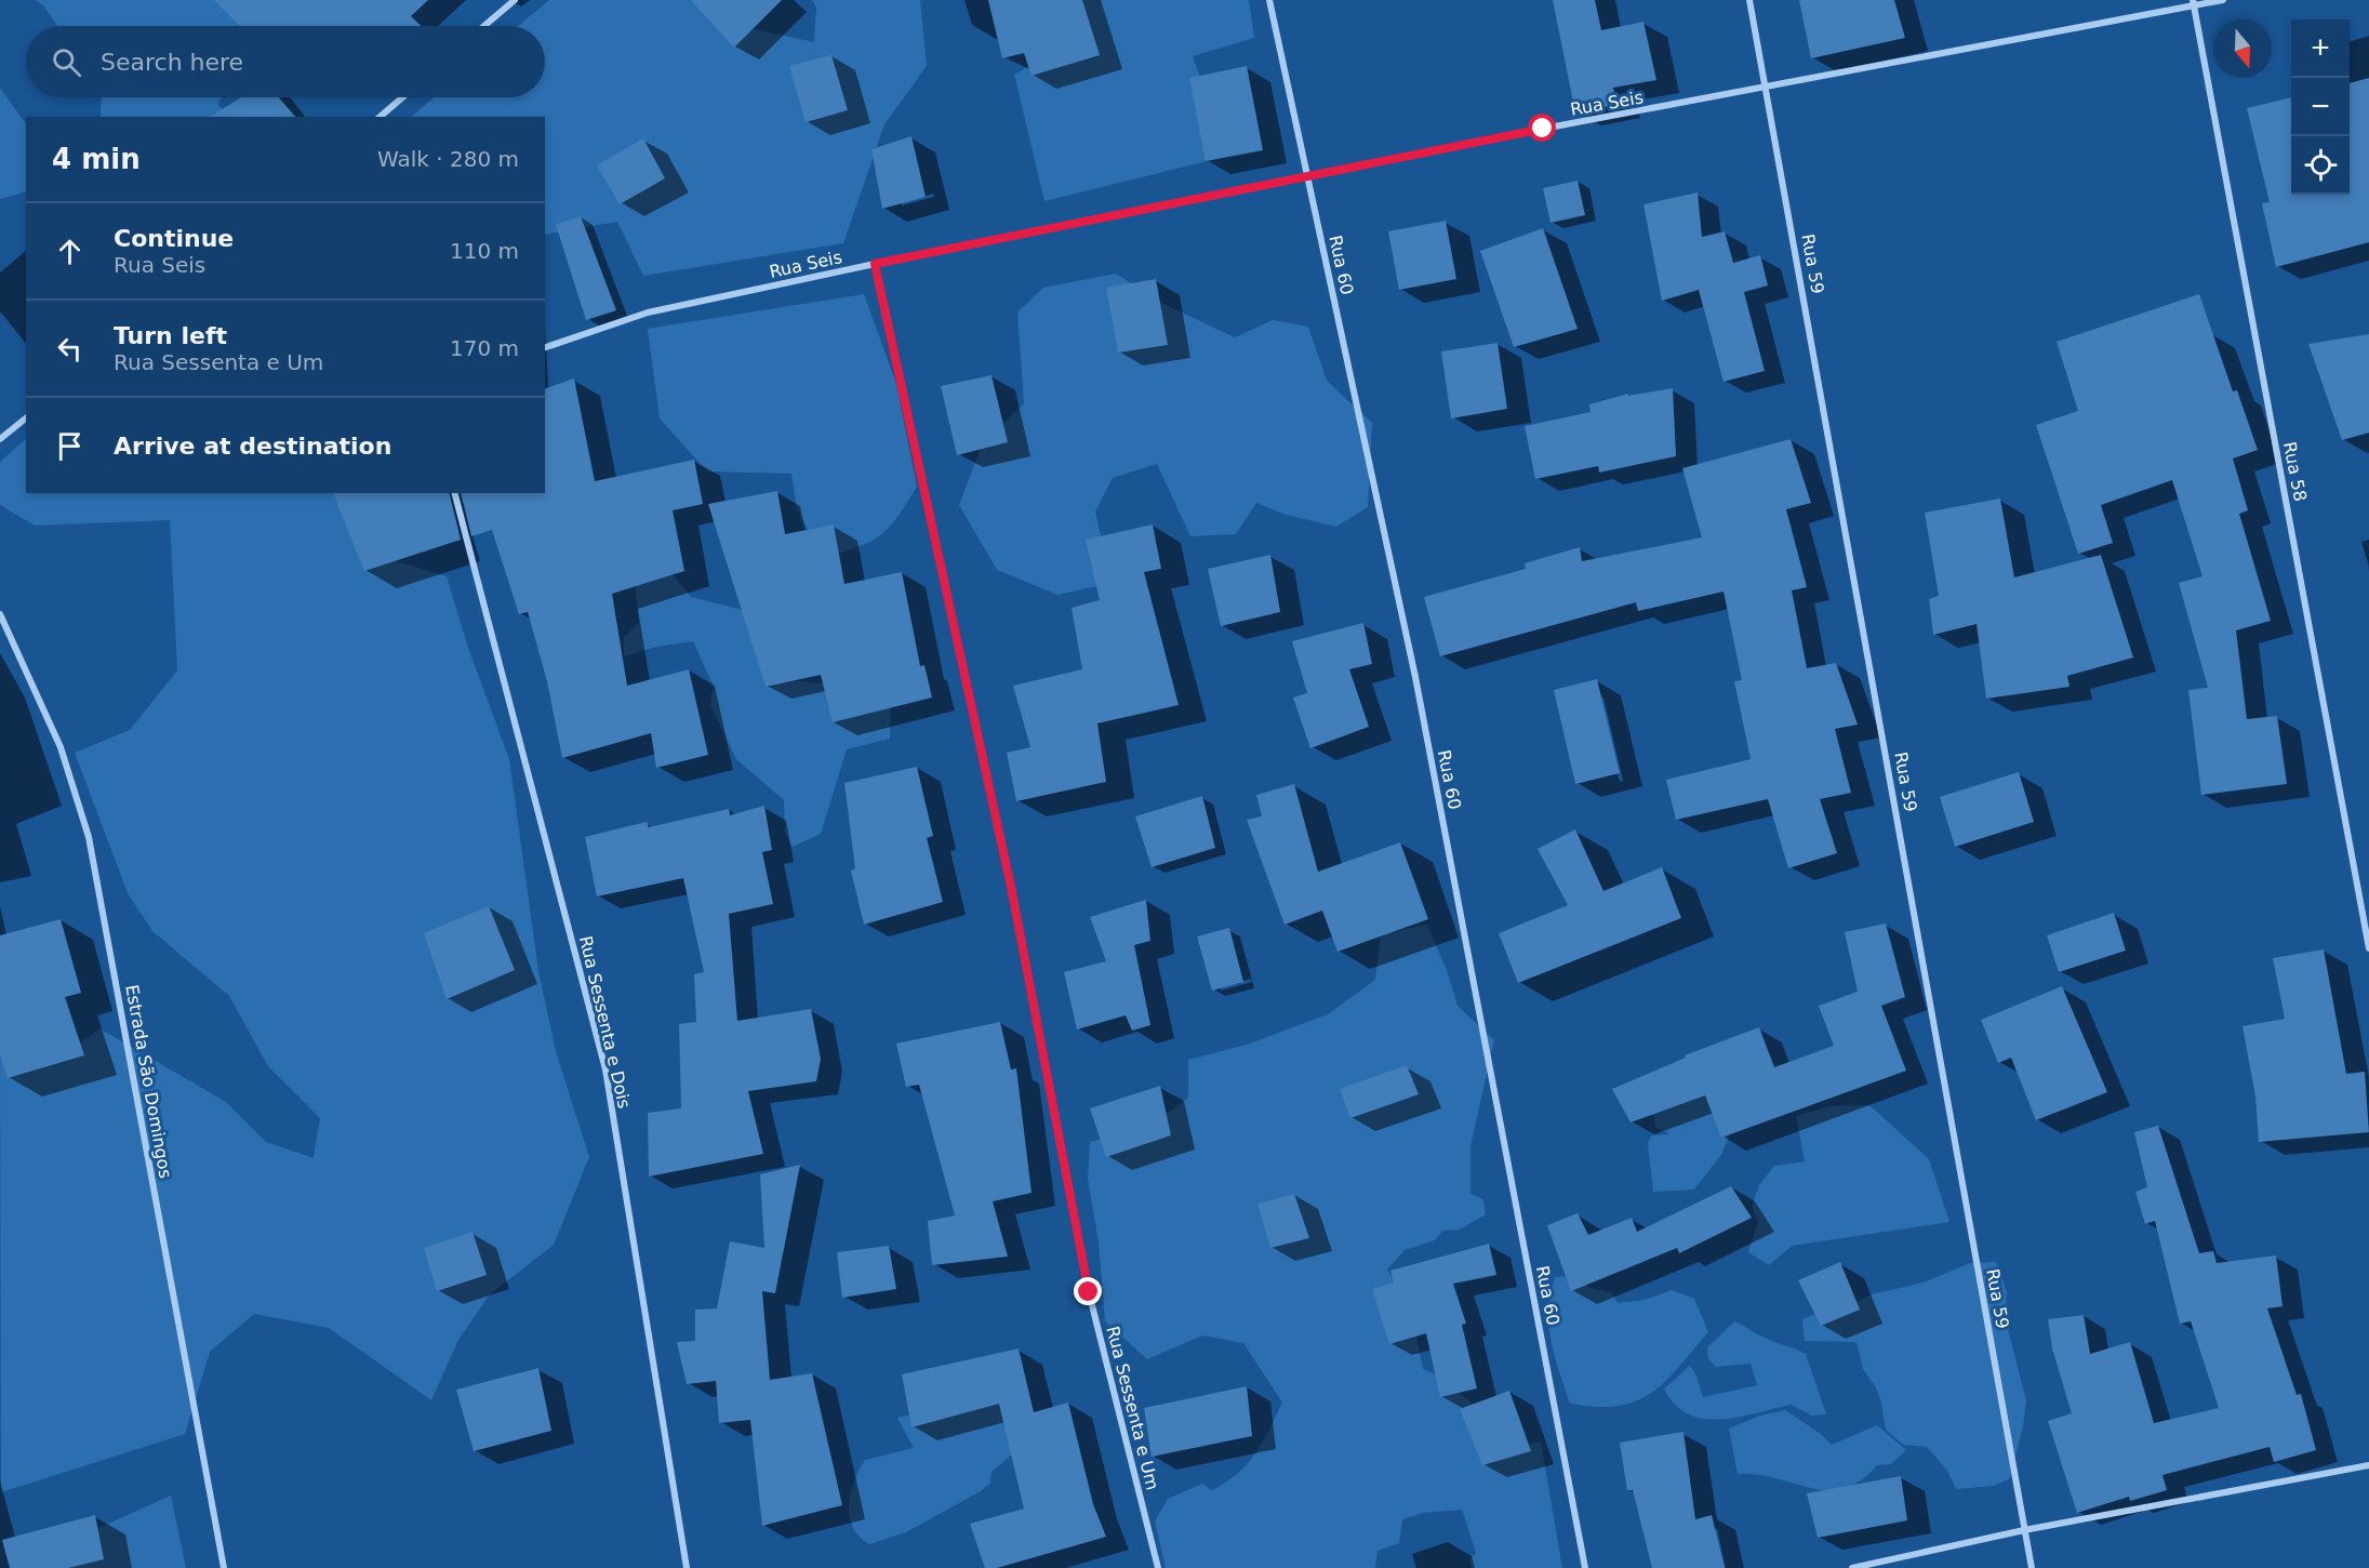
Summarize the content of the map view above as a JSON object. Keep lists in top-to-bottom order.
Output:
{
  "streets": {
    "street": [
      "Rua Seis",
      "Rua 59",
      "Rua 60",
      "Rua 58",
      "Rua Sessenta e Dois",
      "Estrada São Domingos",
      "Rua Sessenta e Um"
    ]
  },
  "crossings": [
    ["Rua Seis", "Rua 59"],
    ["Rua Seis", "Rua 60"],
    ["Rua Seis", "Rua 58"],
    ["Rua Seis", "Rua Sessenta e Um"]
  ],
  "north": "bottom",
  "page": {
    "map_buttons": ["+", "−"],
    "search": "Search here",
    "heading": ["4 min", "Walk · 280 m"],
    "list": [
      ["Continue", "Rua Seis", "110 m"],
      ["Turn left", "Rua Sessenta e Um", "170 m"],
      "Arrive at destination"
    ]
  }
}
